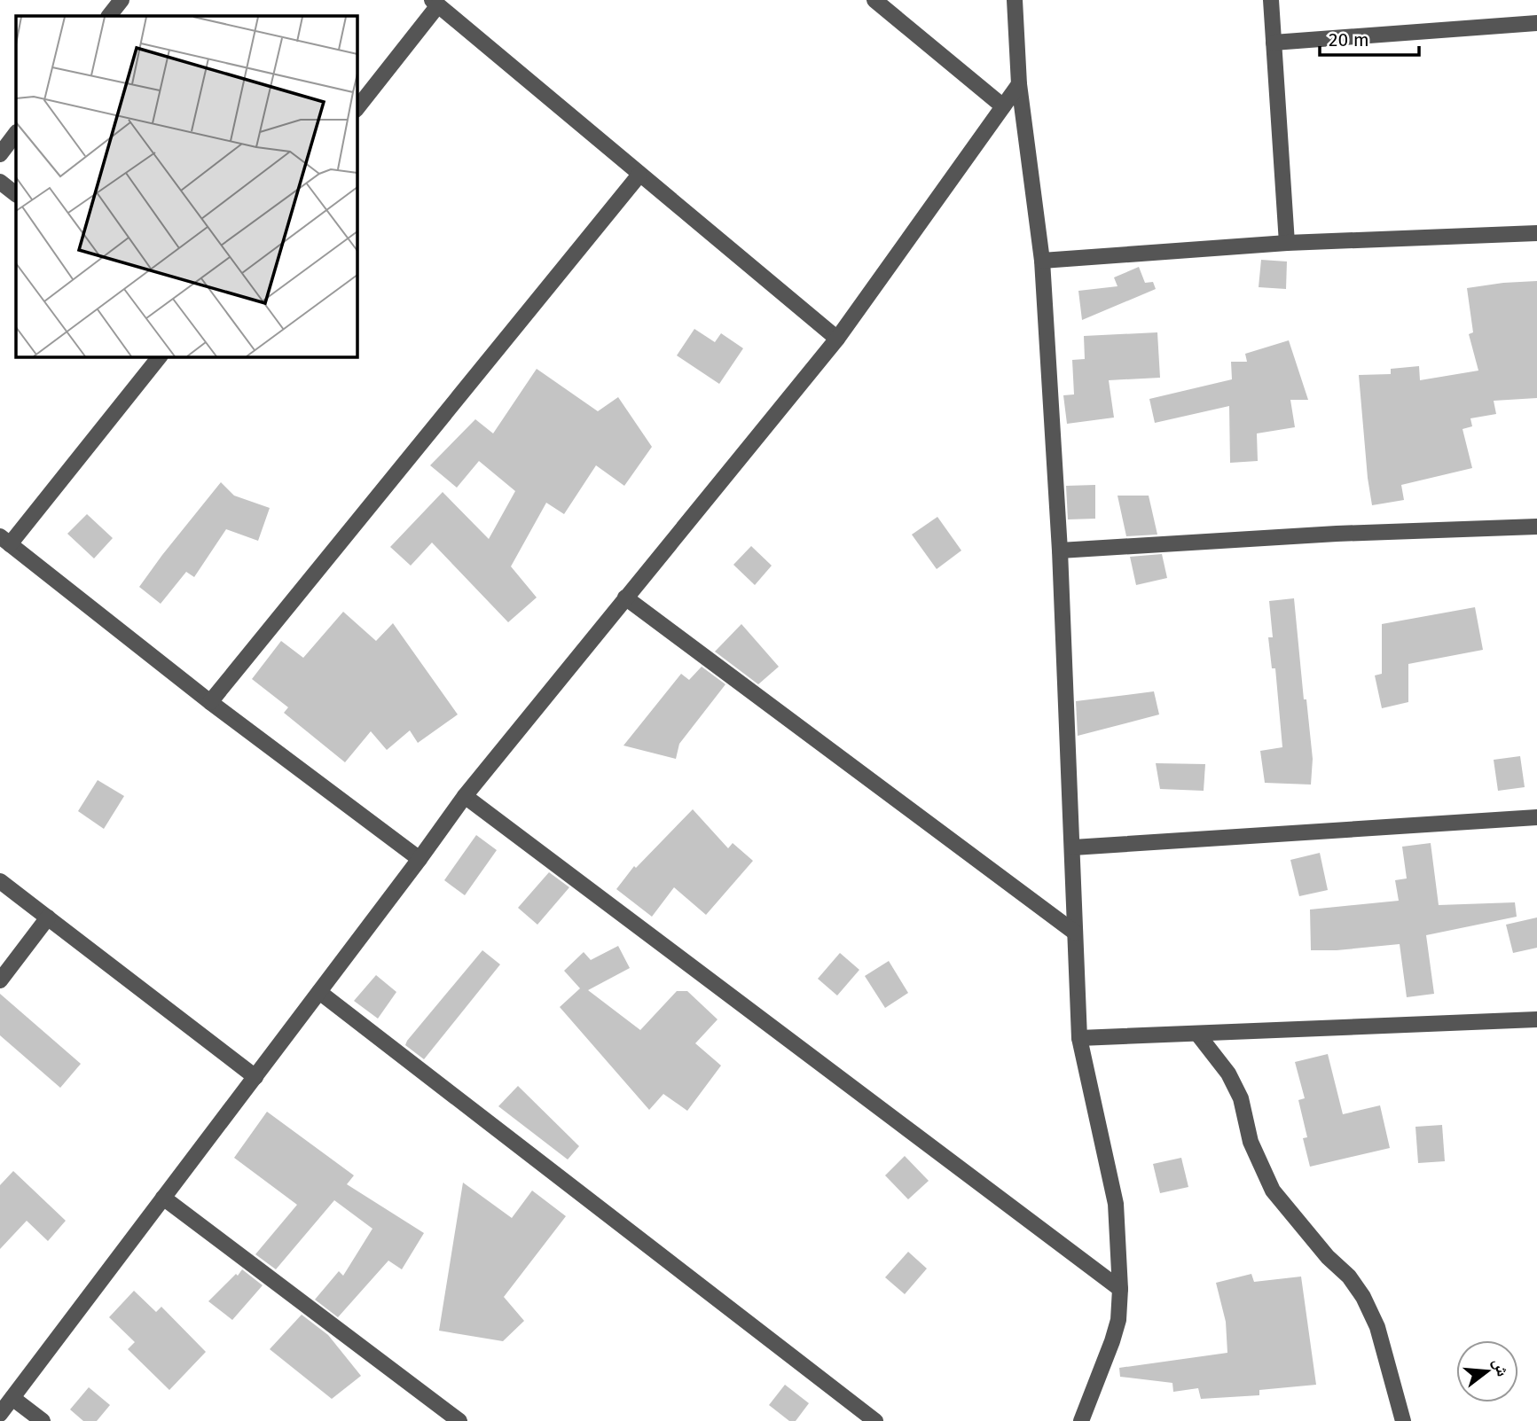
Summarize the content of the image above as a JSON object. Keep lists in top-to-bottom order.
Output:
{
  "scale_bar": "20 m",
  "north": "right"
}
